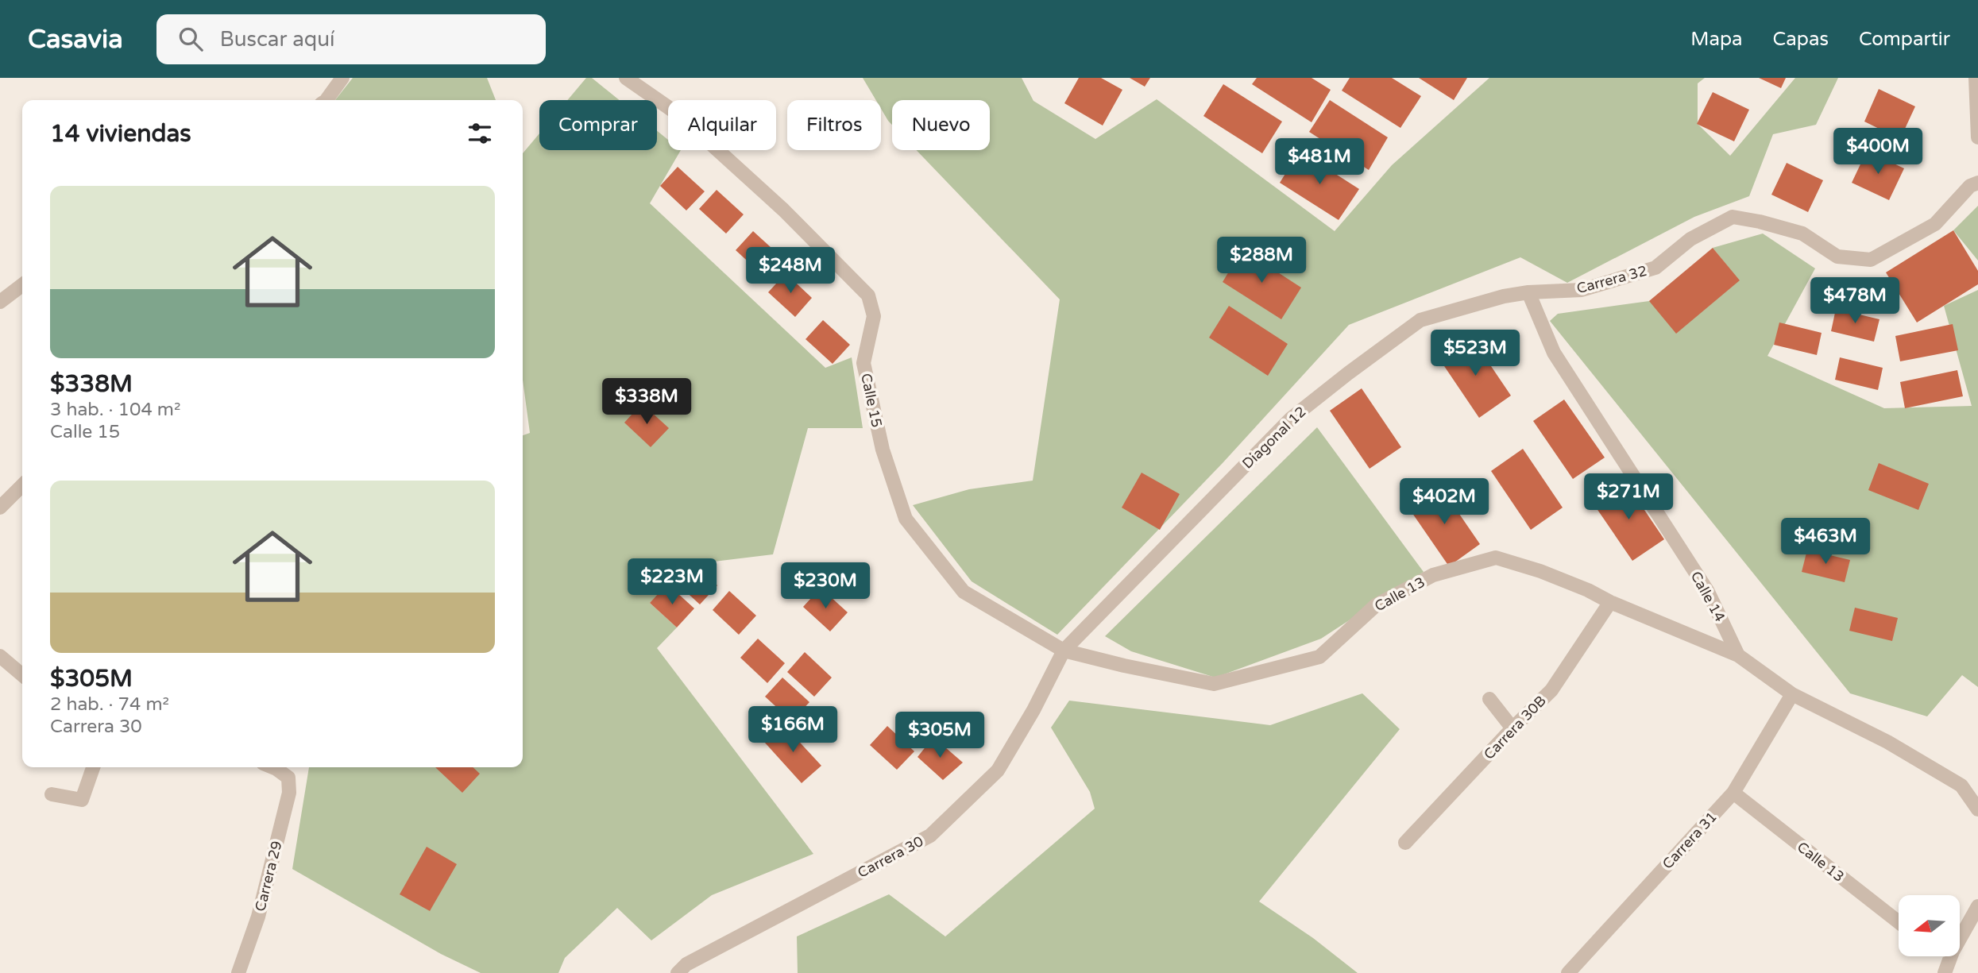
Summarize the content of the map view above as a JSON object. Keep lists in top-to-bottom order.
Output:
{
  "streets": {
    "street": [
      "Carrera 32",
      "Calle 15",
      "Diagonal 12",
      "Calle 13",
      "Calle 14",
      "Carrera 30B",
      "Carrera 31",
      "Carrera 30",
      "Carrera 29"
    ]
  },
  "crossings": [
    ["Carrera 32", "Diagonal 12"],
    ["Carrera 32", "Calle 14"],
    ["Calle 15", "Diagonal 12"],
    ["Calle 15", "Calle 13"],
    ["Calle 15", "Carrera 30"],
    ["Diagonal 12", "Calle 13"],
    ["Diagonal 12", "Calle 14"],
    ["Diagonal 12", "Carrera 30"],
    ["Calle 13", "Calle 14"],
    ["Calle 13", "Carrera 30B"],
    ["Calle 13", "Carrera 31"],
    ["Calle 13", "Carrera 30"],
    ["Calle 14", "Carrera 31"]
  ],
  "north": "left",
  "page": {
    "header": "Casavia",
    "search": "Buscar aquí",
    "nav": ["Mapa", "Capas", "Compartir"],
    "chip": [
      "Comprar",
      "Alquilar",
      "Filtros",
      "Nuevo"
    ],
    "heading": "14 viviendas",
    "price": [
      "$400M",
      "$481M",
      "$288M",
      "$248M",
      "$478M",
      "$523M",
      "$338M",
      "$271M",
      "$402M",
      "$463M",
      "$223M",
      "$230M",
      "$166M",
      "$305M"
    ],
    "list": [
      {
        "name": "$338M",
        "note": "3 hab. · 104 m² · Calle 15"
      },
      {
        "name": "$305M",
        "note": "2 hab. · 74 m² · Carrera 30"
      }
    ]
  }
}
